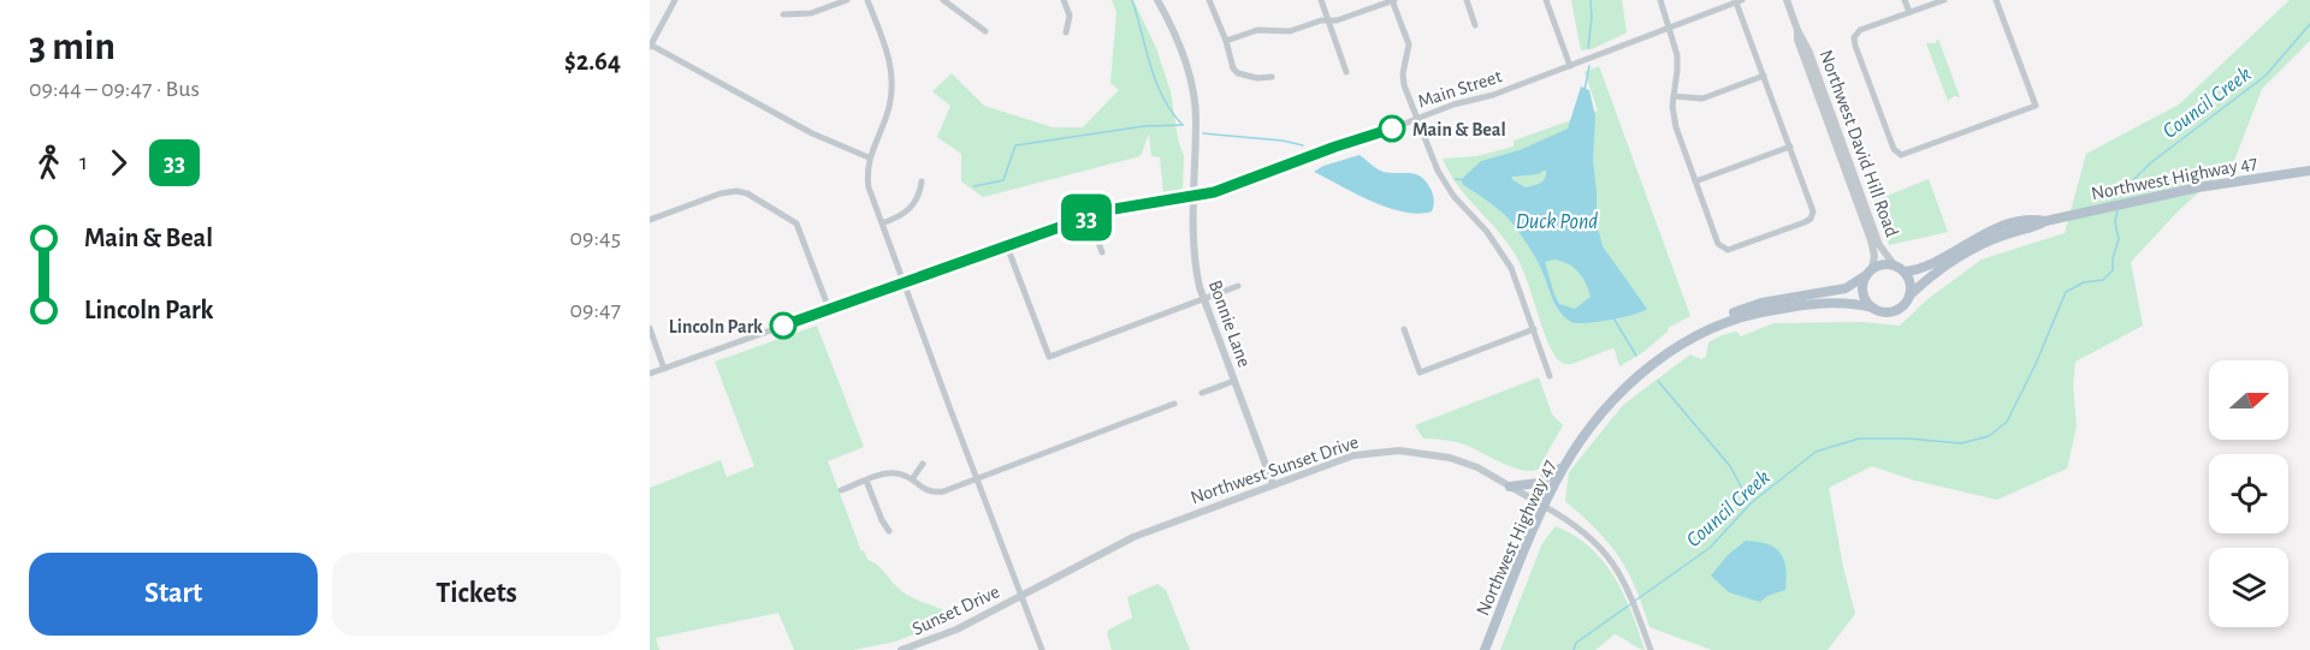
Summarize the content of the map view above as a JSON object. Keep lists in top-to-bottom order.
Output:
{
  "streets": {
    "main road": ["Northwest Highway 47"],
    "street": [
      "Main Street",
      "Northwest David Hill Road",
      "Bonnie Lane",
      "Northwest Sunset Drive",
      "Sunset Drive"
    ]
  },
  "crossings": [
    ["Main Street", "Bonnie Lane"],
    ["Northwest David Hill Road", "Northwest Highway 47"],
    ["Northwest Highway 47", "Northwest Sunset Drive"],
    ["Bonnie Lane", "Northwest Sunset Drive"],
    ["Northwest Sunset Drive", "Sunset Drive"]
  ],
  "water": ["Council Creek", "Duck Pond"],
  "places": ["Main & Beal", "Lincoln Park"],
  "lines": ["bus line 33"],
  "north": "right",
  "page": {
    "heading": ["3 min", "09:44 – 09:47 · Bus", "$2.64"],
    "on_map": "33",
    "legs": ["1", "33"],
    "list": [
      {
        "name": "Main & Beal",
        "value": "09:45"
      },
      {
        "name": "Lincoln Park",
        "value": "09:47"
      }
    ],
    "buttons": ["Start", "Tickets"]
  }
}
